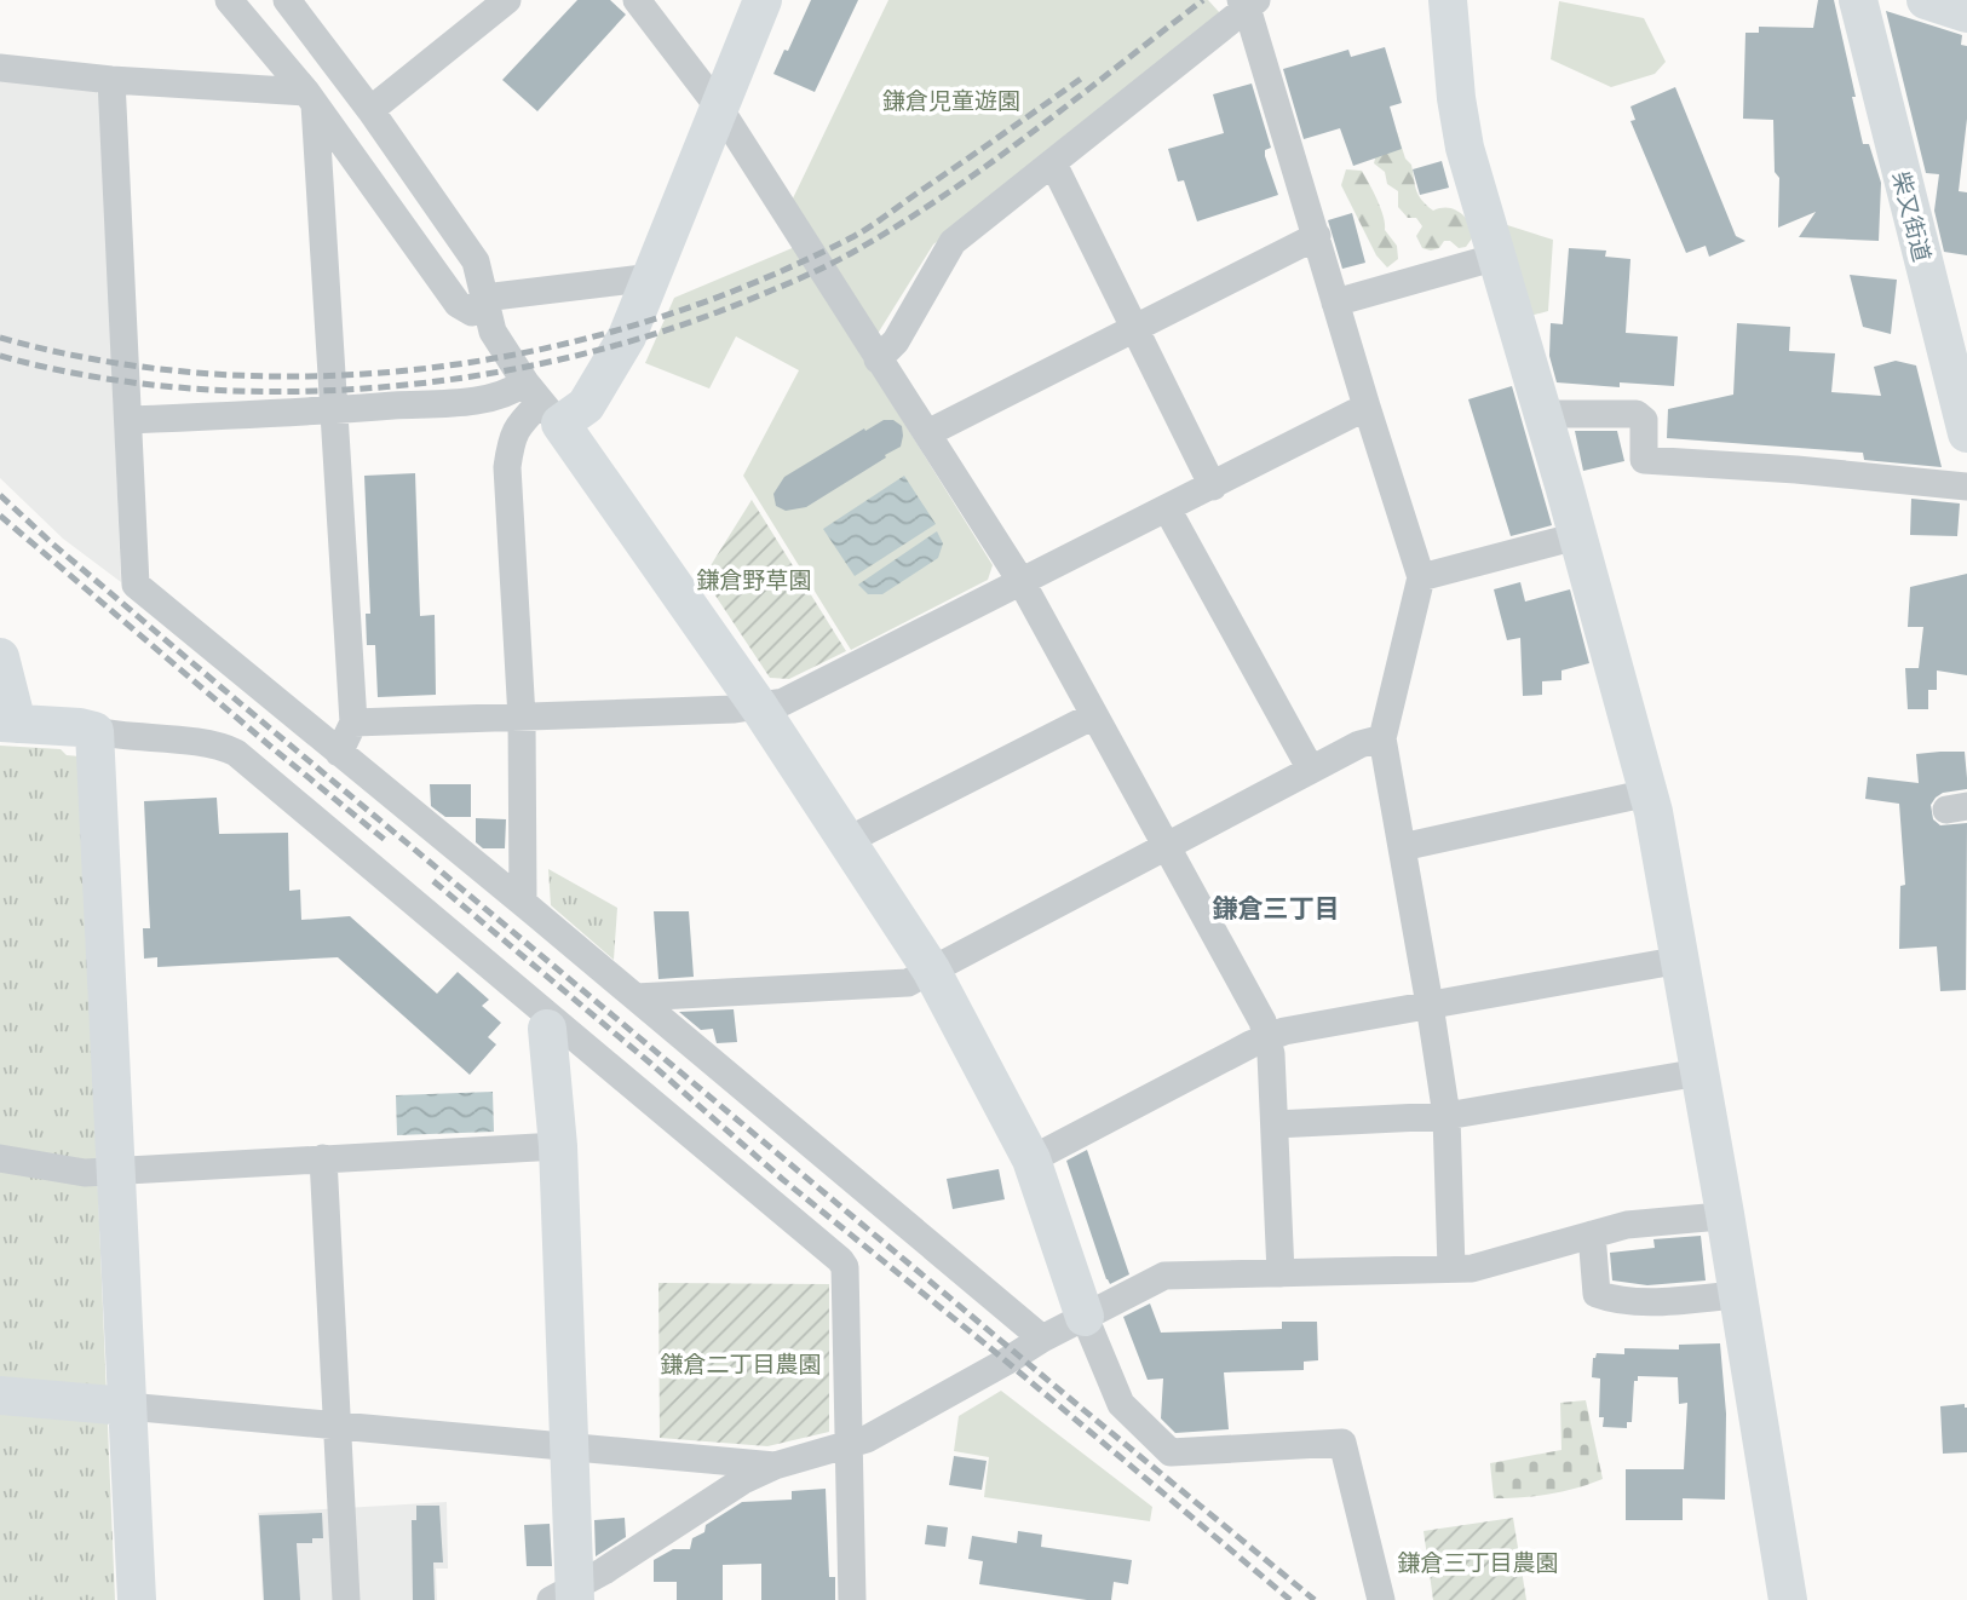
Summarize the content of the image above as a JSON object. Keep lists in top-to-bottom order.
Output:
{
  "streets": {
    "street": ["柴又街道"]
  },
  "districts": ["鎌倉三丁目"],
  "parks": [
    "鎌倉児童遊園",
    "鎌倉野草園",
    "鎌倉二丁目農園",
    "鎌倉三丁目農園"
  ]
}
